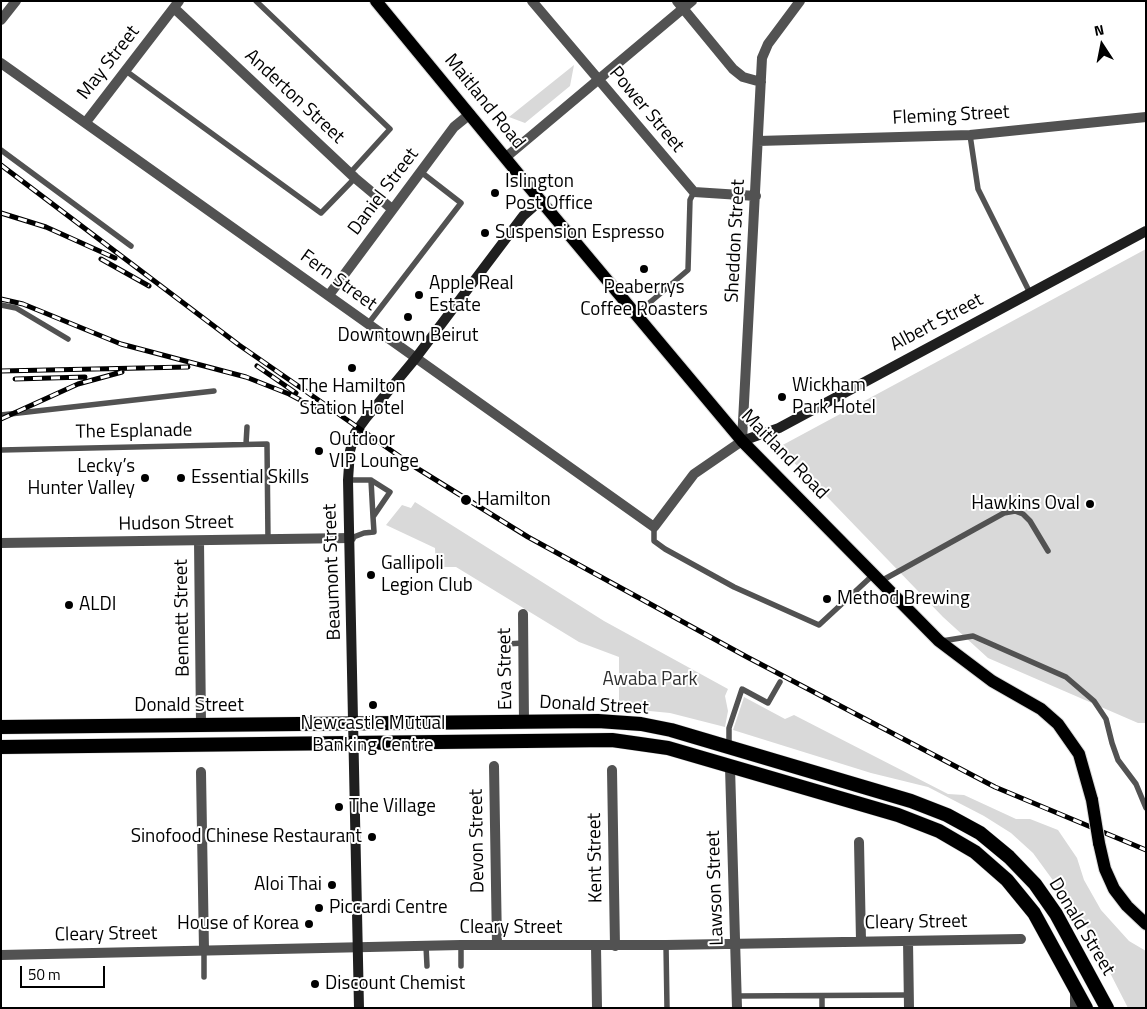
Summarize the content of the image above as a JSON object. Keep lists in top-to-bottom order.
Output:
{
  "streets": {
    "highway": ["Donald Street"],
    "main road": ["Maitland Road", "Albert Street", "Beaumont Street"],
    "street": [
      "May Street",
      "Anderton Street",
      "Power Street",
      "Fleming Street",
      "Daniel Street",
      "Sheddon Street",
      "Fern Street",
      "Hudson Street",
      "Bennett Street",
      "Eva Street",
      "Devon Street",
      "Kent Street",
      "Lawson Street",
      "Cleary Street"
    ],
    "lane": ["The Esplanade"]
  },
  "crossings": [
    ["May Street", "Anderton Street"],
    ["May Street", "Fern Street"],
    ["Anderton Street", "Daniel Street"],
    ["Maitland Road", "Daniel Street"],
    ["Maitland Road", "Sheddon Street"],
    ["Maitland Road", "Albert Street"],
    ["Maitland Road", "Beaumont Street"],
    ["Fleming Street", "Sheddon Street"],
    ["Daniel Street", "Fern Street"],
    ["Sheddon Street", "Albert Street"],
    ["Fern Street", "Beaumont Street"],
    ["The Esplanade", "Hudson Street"],
    ["Hudson Street", "Beaumont Street"],
    ["Hudson Street", "Bennett Street"],
    ["Beaumont Street", "Donald Street"],
    ["Beaumont Street", "Cleary Street"],
    ["Bennett Street", "Donald Street"],
    ["Eva Street", "Donald Street"],
    ["Donald Street", "Lawson Street"],
    ["Devon Street", "Cleary Street"],
    ["Kent Street", "Cleary Street"],
    ["Lawson Street", "Cleary Street"]
  ],
  "parks": ["Awaba Park"],
  "places": [
    "Islington Post Office",
    "Suspension Espresso",
    "Peaberrys Coffee Roasters",
    "Apple Real Estate",
    "Downtown Beirut",
    "The Hamilton Station Hotel",
    "Wickham Park Hotel",
    "Outdoor VIP Lounge",
    "Lecky’s Hunter Valley",
    "Essential Skills",
    "Hamilton",
    "Hawkins Oval",
    "Gallipoli Legion Club",
    "Method Brewing",
    "ALDI",
    "Newcastle Mutual Banking Centre",
    "The Village",
    "Sinofood Chinese Restaurant",
    "Aloi Thai",
    "Piccardi Centre",
    "House of Korea",
    "Discount Chemist"
  ],
  "scale_bar": "50 m",
  "north": "top"
}
